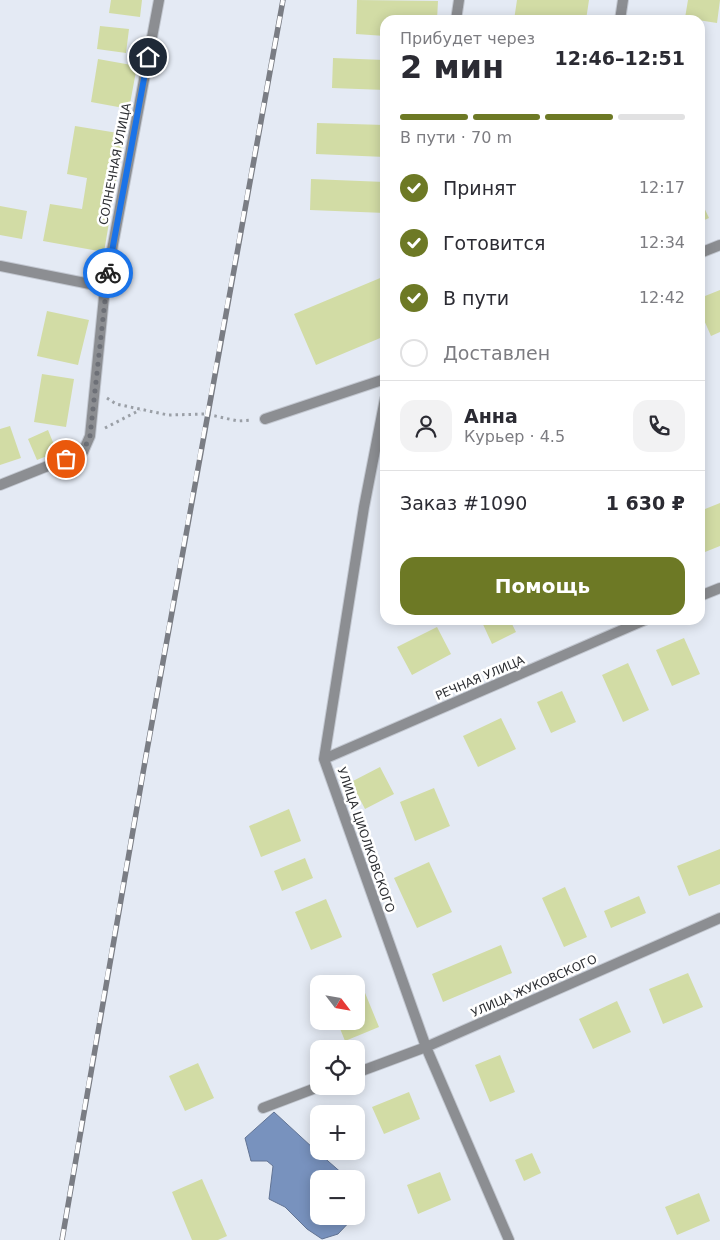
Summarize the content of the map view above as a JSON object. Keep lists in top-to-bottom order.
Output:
{
  "streets": {
    "street": [
      "СОЛНЕЧНАЯ УЛИЦА",
      "РЕЧНАЯ УЛИЦА",
      "УЛИЦА ЦИОЛКОВСКОГО",
      "УЛИЦА ЖУКОВСКОГО"
    ]
  },
  "crossings": [
    ["РЕЧНАЯ УЛИЦА", "УЛИЦА ЦИОЛКОВСКОГО"],
    ["УЛИЦА ЦИОЛКОВСКОГО", "УЛИЦА ЖУКОВСКОГО"]
  ],
  "north": "bottom right",
  "page": {
    "heading": ["2 мин", "Прибудет через", "12:46–12:51"],
    "panel": [
      "Анна",
      "Курьер · 4.5",
      "Заказ #1090",
      "1 630 ₽"
    ],
    "bar": "В пути · 70 m",
    "list": [
      ["Принят", "12:17"],
      ["Готовится", "12:34"],
      ["В пути", "12:42"],
      "Доставлен"
    ],
    "buttons": "Помощь",
    "map_buttons": ["+", "−"]
  }
}
